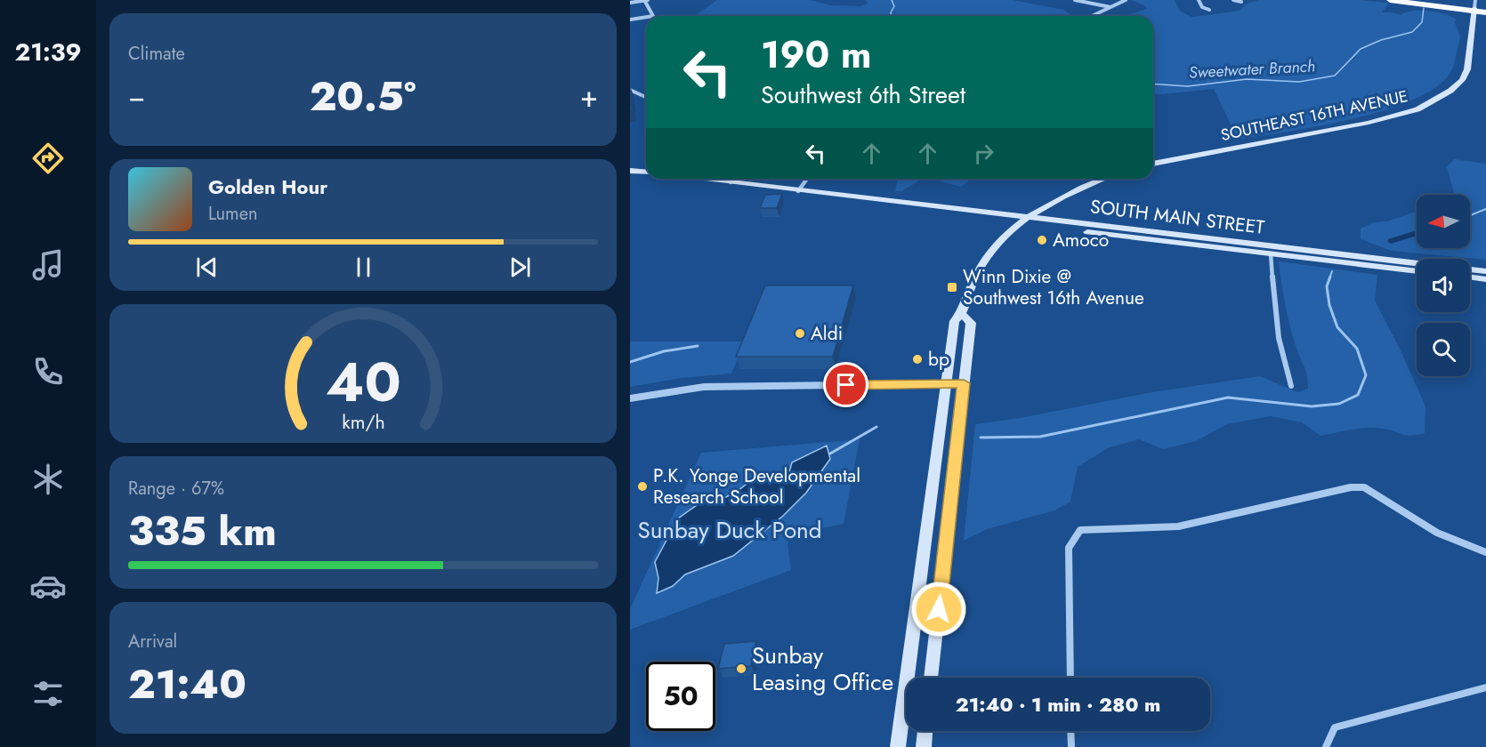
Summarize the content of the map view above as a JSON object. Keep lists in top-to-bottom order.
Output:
{
  "streets": {
    "main road": ["SOUTHEAST 16TH AVENUE", "SOUTH MAIN STREET"]
  },
  "water": ["Sweetwater Branch"],
  "parks": ["Sunbay Duck Pond"],
  "places": {
    "other": [
      "Amoco",
      "Aldi",
      "bp",
      "P.K. Yonge Developmental Research School",
      "Sunbay Leasing Office"
    ],
    "transit": ["Winn Dixie @ Southwest 16th Avenue"]
  },
  "north": "left",
  "page": {
    "tabs": "21:39",
    "tile": [
      "Climate",
      ["Range · 67%", "335 km"],
      ["Arrival", "21:40"]
    ],
    "turn": ["190 m", "Southwest 6th Street"],
    "heat": ["−", "20.5°", "+"],
    "song": ["Golden Hour", "Lumen"],
    "limit": "50",
    "trip": "21:40 · 1 min · 280 m",
    "gauge": ["40", "km/h"]
  }
}
